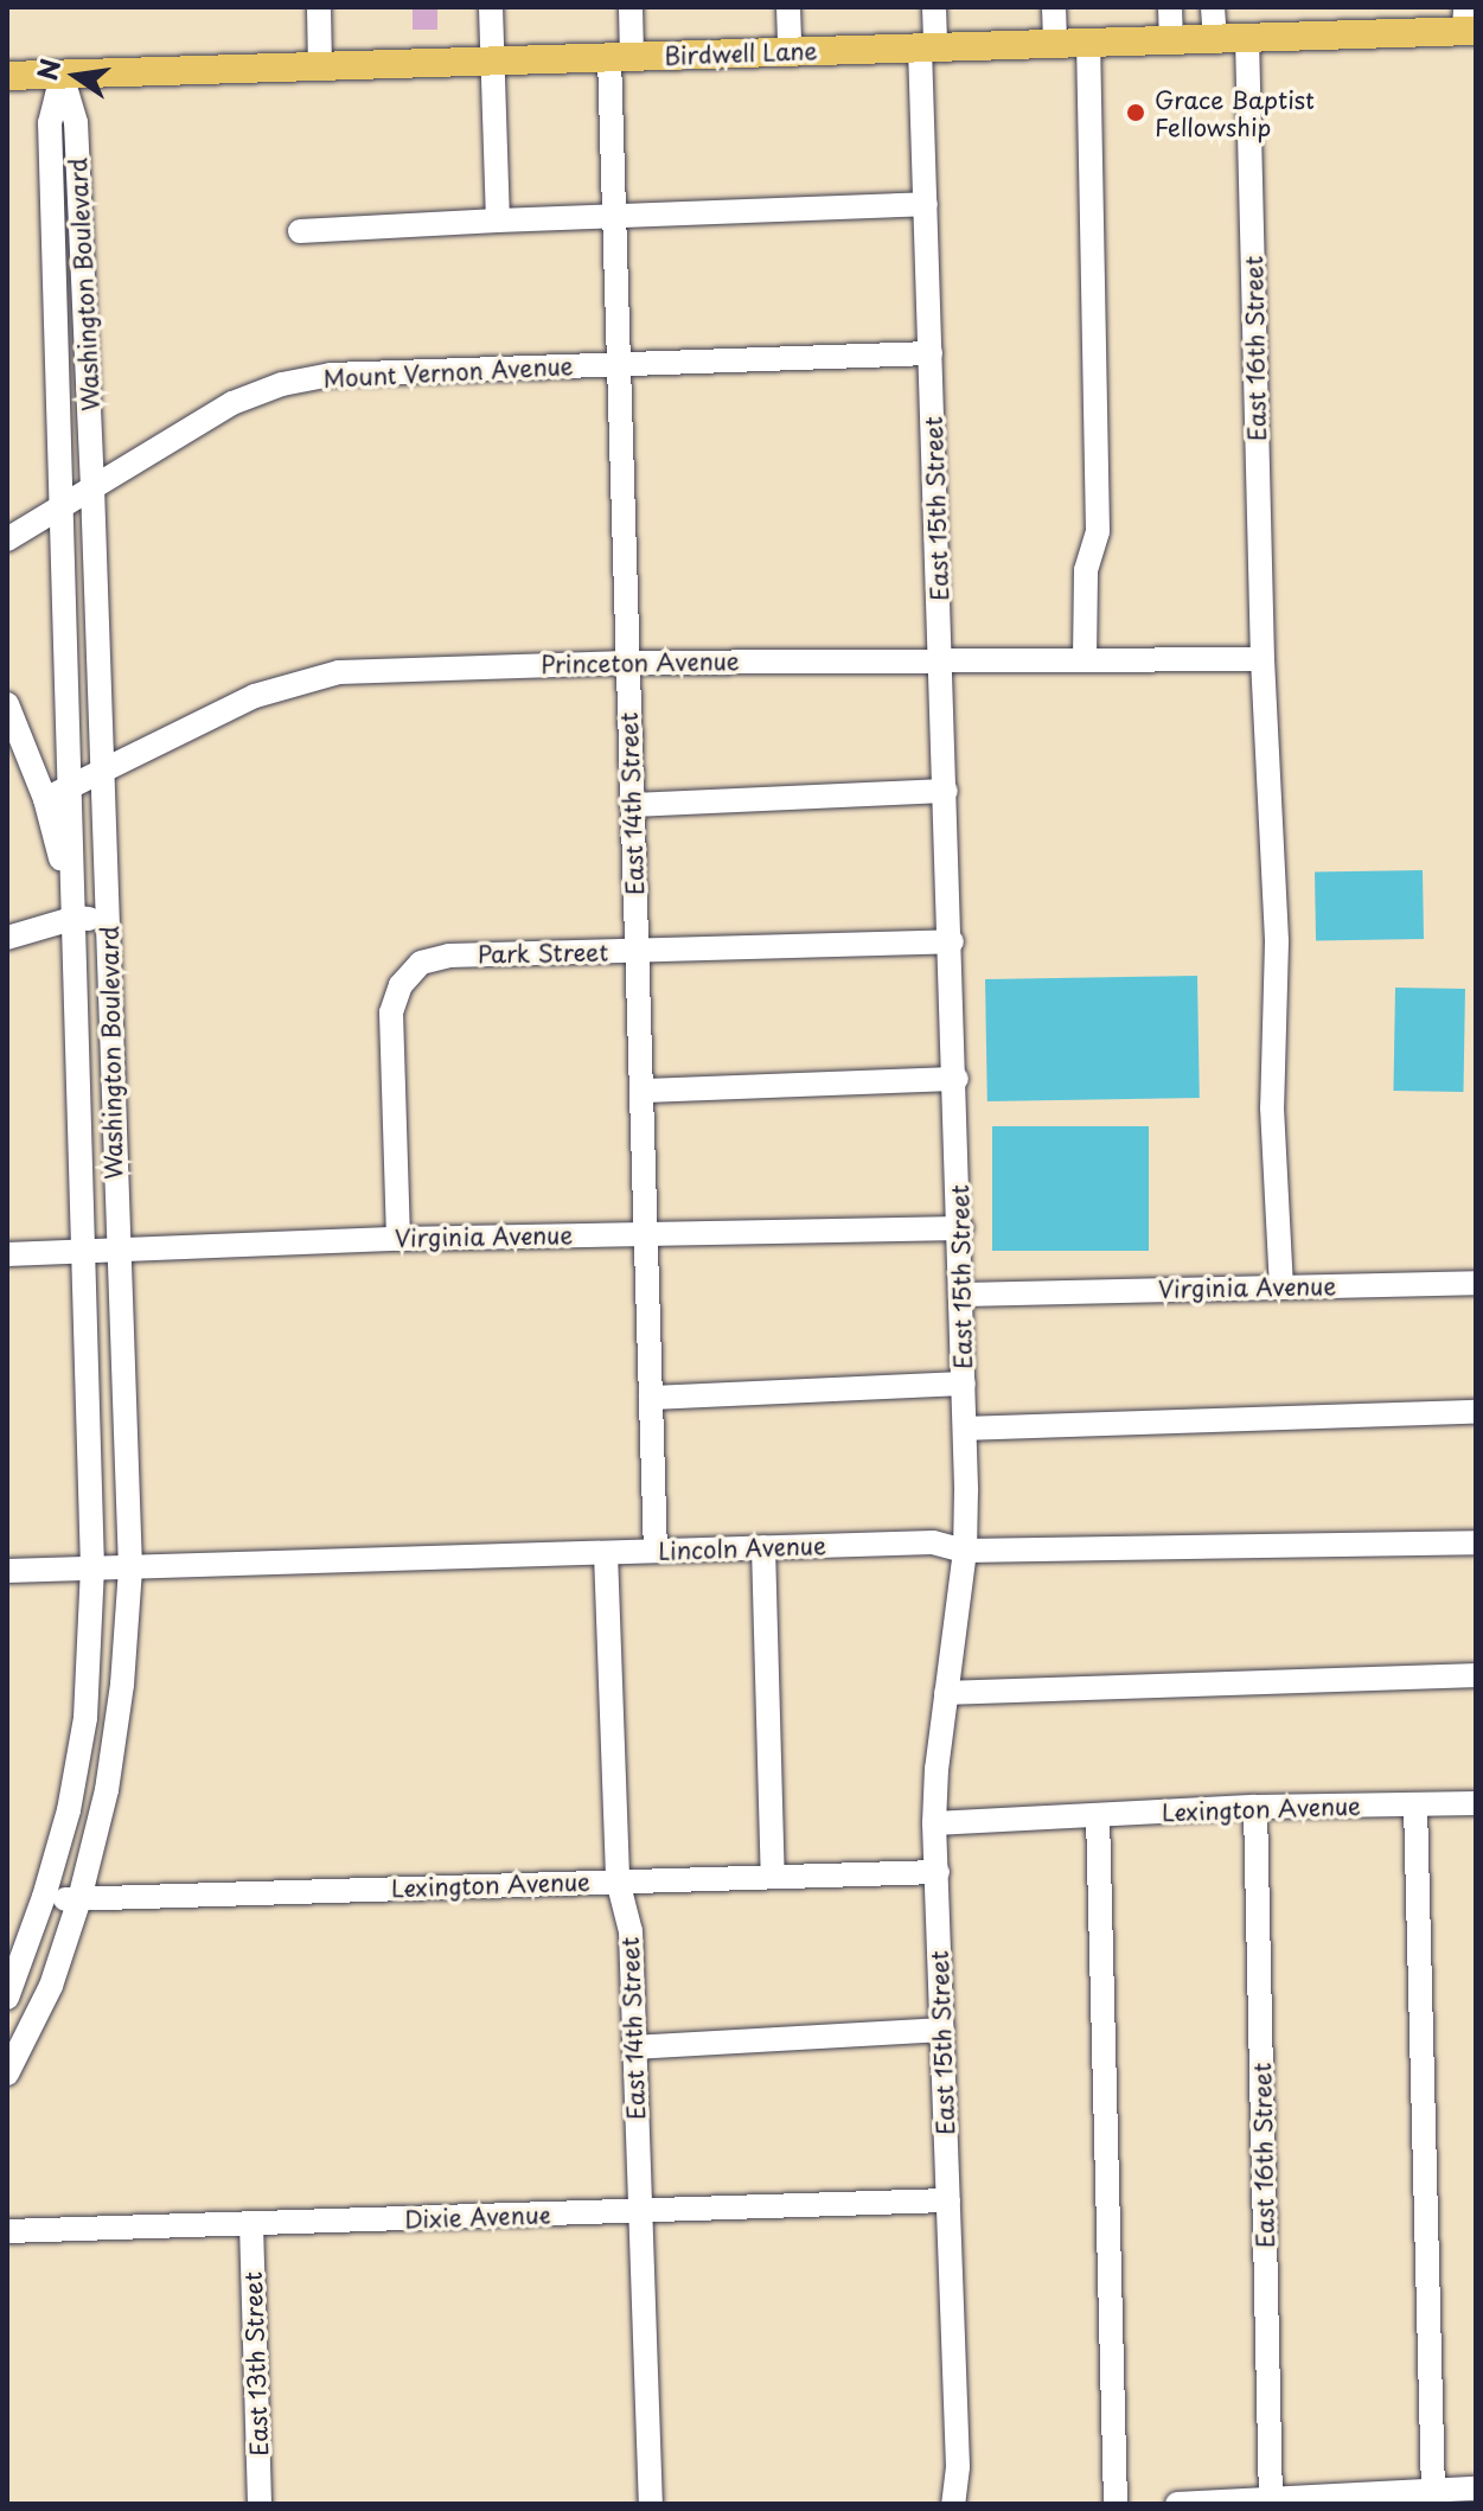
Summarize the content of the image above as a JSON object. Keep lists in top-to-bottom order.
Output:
{
  "streets": {
    "main road": ["Birdwell Lane"],
    "street": [
      "Washington Boulevard",
      "East 16th Street",
      "Mount Vernon Avenue",
      "East 15th Street",
      "Princeton Avenue",
      "East 14th Street",
      "Park Street",
      "Virginia Avenue",
      "Lincoln Avenue",
      "Lexington Avenue",
      "Dixie Avenue",
      "East 13th Street"
    ]
  },
  "crossings": [
    ["Birdwell Lane", "Washington Boulevard"],
    ["Birdwell Lane", "East 16th Street"],
    ["Birdwell Lane", "East 15th Street"],
    ["Birdwell Lane", "East 14th Street"],
    ["Washington Boulevard", "Mount Vernon Avenue"],
    ["Washington Boulevard", "Princeton Avenue"],
    ["Washington Boulevard", "Virginia Avenue"],
    ["Washington Boulevard", "Lincoln Avenue"],
    ["Washington Boulevard", "Lexington Avenue"],
    ["East 16th Street", "Princeton Avenue"],
    ["East 16th Street", "Virginia Avenue"],
    ["East 16th Street", "Lexington Avenue"],
    ["Mount Vernon Avenue", "East 15th Street"],
    ["Mount Vernon Avenue", "East 14th Street"],
    ["East 15th Street", "Princeton Avenue"],
    ["East 15th Street", "Park Street"],
    ["East 15th Street", "Virginia Avenue"],
    ["East 15th Street", "Lincoln Avenue"],
    ["East 15th Street", "Lexington Avenue"],
    ["East 15th Street", "Dixie Avenue"],
    ["Princeton Avenue", "East 14th Street"],
    ["East 14th Street", "Park Street"],
    ["East 14th Street", "Virginia Avenue"],
    ["East 14th Street", "Lincoln Avenue"],
    ["East 14th Street", "Lexington Avenue"],
    ["East 14th Street", "Dixie Avenue"],
    ["Park Street", "Virginia Avenue"],
    ["Dixie Avenue", "East 13th Street"]
  ],
  "places": ["Grace Baptist Fellowship"],
  "north": "left"
}
